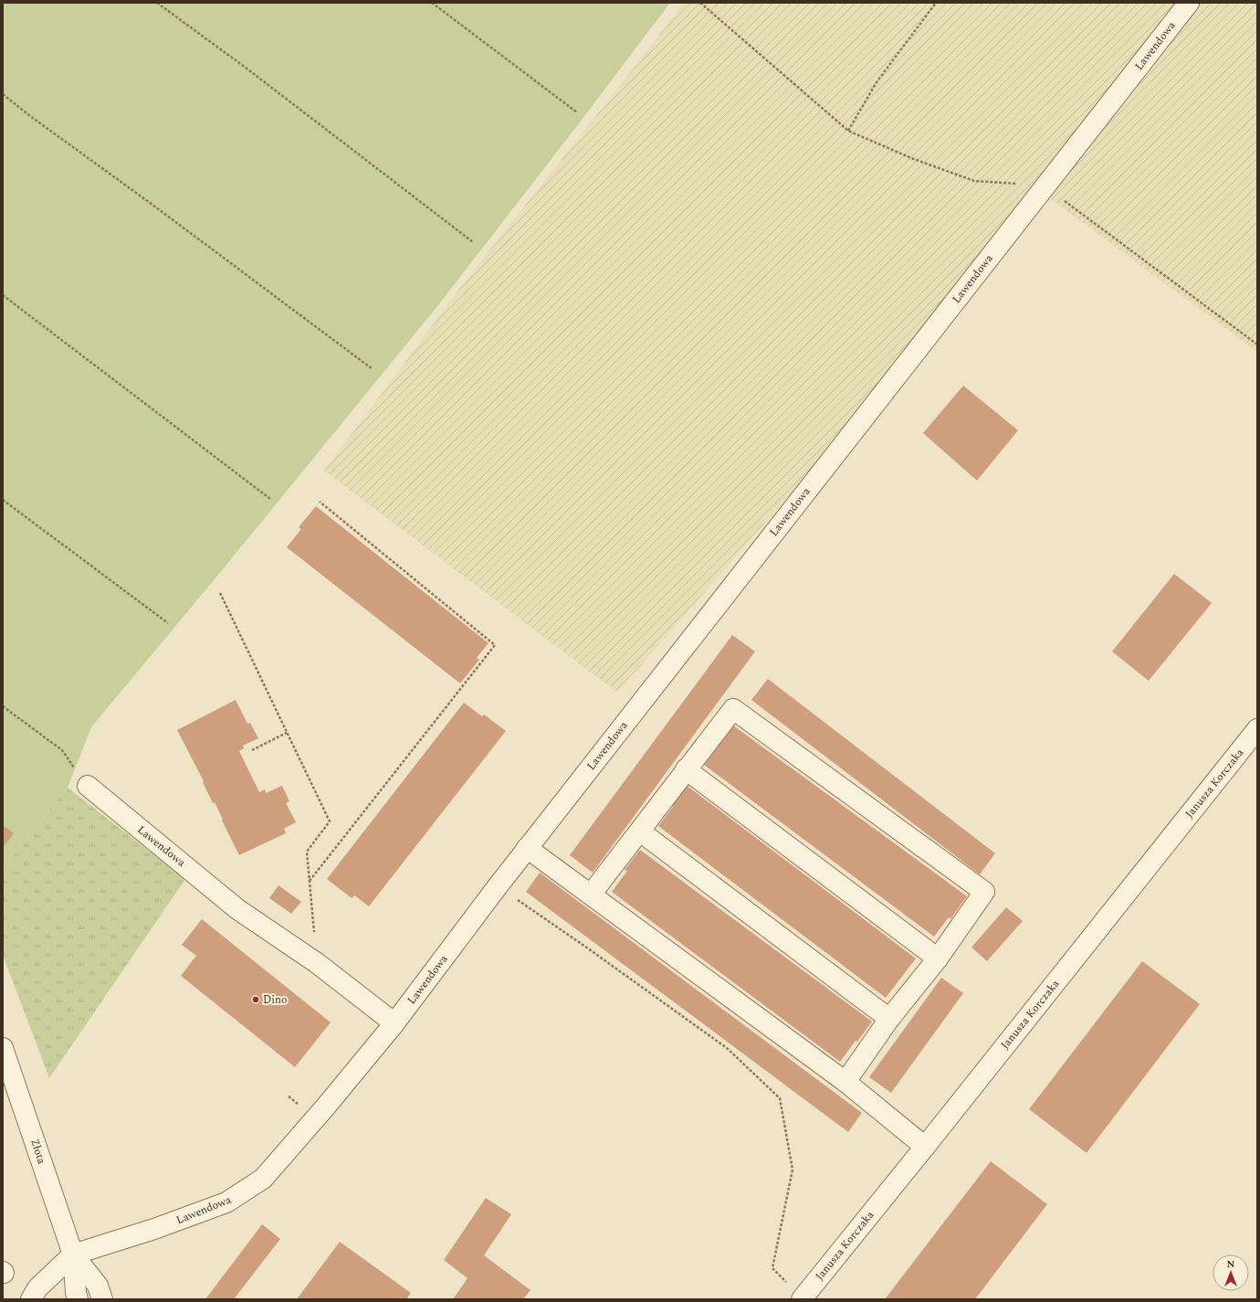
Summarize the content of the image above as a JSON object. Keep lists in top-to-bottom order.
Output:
{
  "streets": {
    "street": ["Lawendowa", "Janusza Korczaka", "Złota"]
  },
  "crossings": [
    ["Lawendowa", "Złota"]
  ],
  "places": ["Dino"],
  "north": "top"
}
